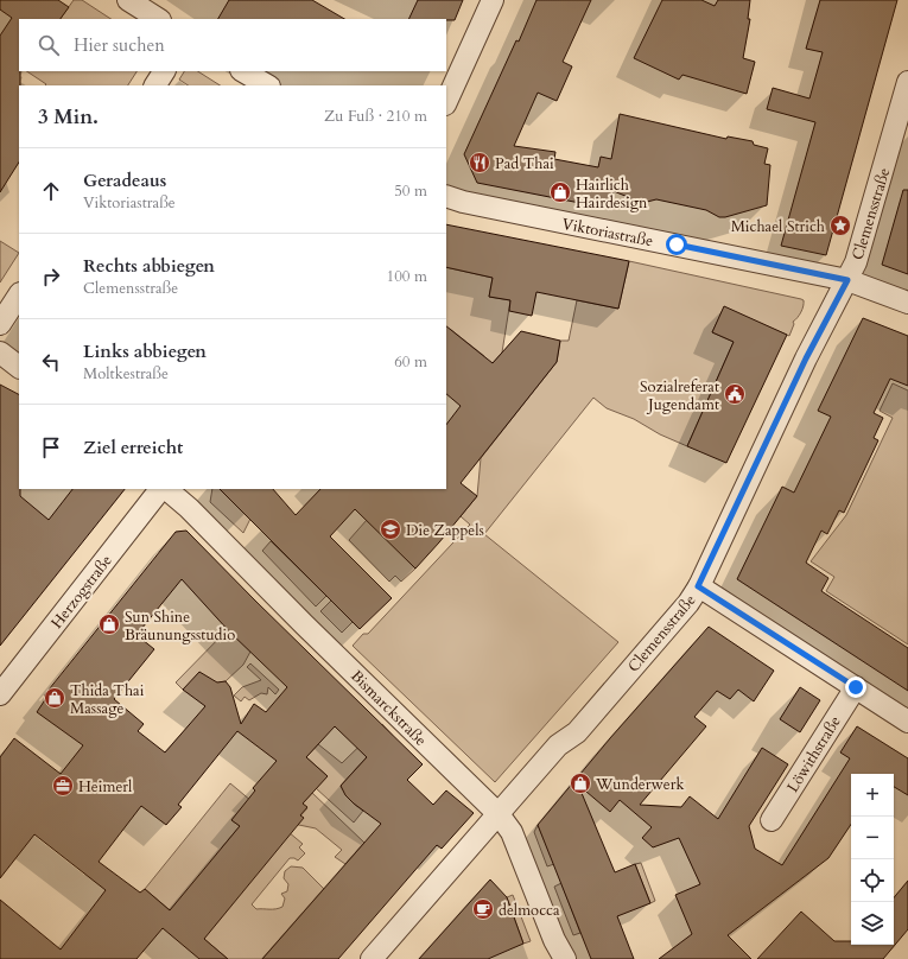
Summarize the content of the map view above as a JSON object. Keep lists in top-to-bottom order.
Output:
{
  "streets": {
    "street": [
      "Clemensstraße",
      "Viktoriastraße",
      "Herzogstraße",
      "Bismarckstraße",
      "Löwithstraße"
    ]
  },
  "crossings": [
    ["Clemensstraße", "Viktoriastraße"],
    ["Clemensstraße", "Bismarckstraße"]
  ],
  "places": {
    "restaurant": ["Pad Thai"],
    "shop": [
      "Hairlich Hairdesign",
      "Sun Shine Bräunungsstudio",
      "Thida Thai Massage",
      "Wunderwerk"
    ],
    "place": ["Michael Strich"],
    "public building": ["Sozialreferat Jugendamt"],
    "school or university": ["Die Zappels"],
    "office": ["Heimerl"],
    "cafe": ["delmocca"]
  },
  "page": {
    "search": "Hier suchen",
    "heading": ["3 Min.", "Zu Fuß · 210 m"],
    "list": [
      ["Geradeaus", "Viktoriastraße", "50 m"],
      ["Rechts abbiegen", "Clemensstraße", "100 m"],
      ["Links abbiegen", "Moltkestraße", "60 m"],
      "Ziel erreicht"
    ],
    "map_buttons": ["+", "−"]
  }
}
